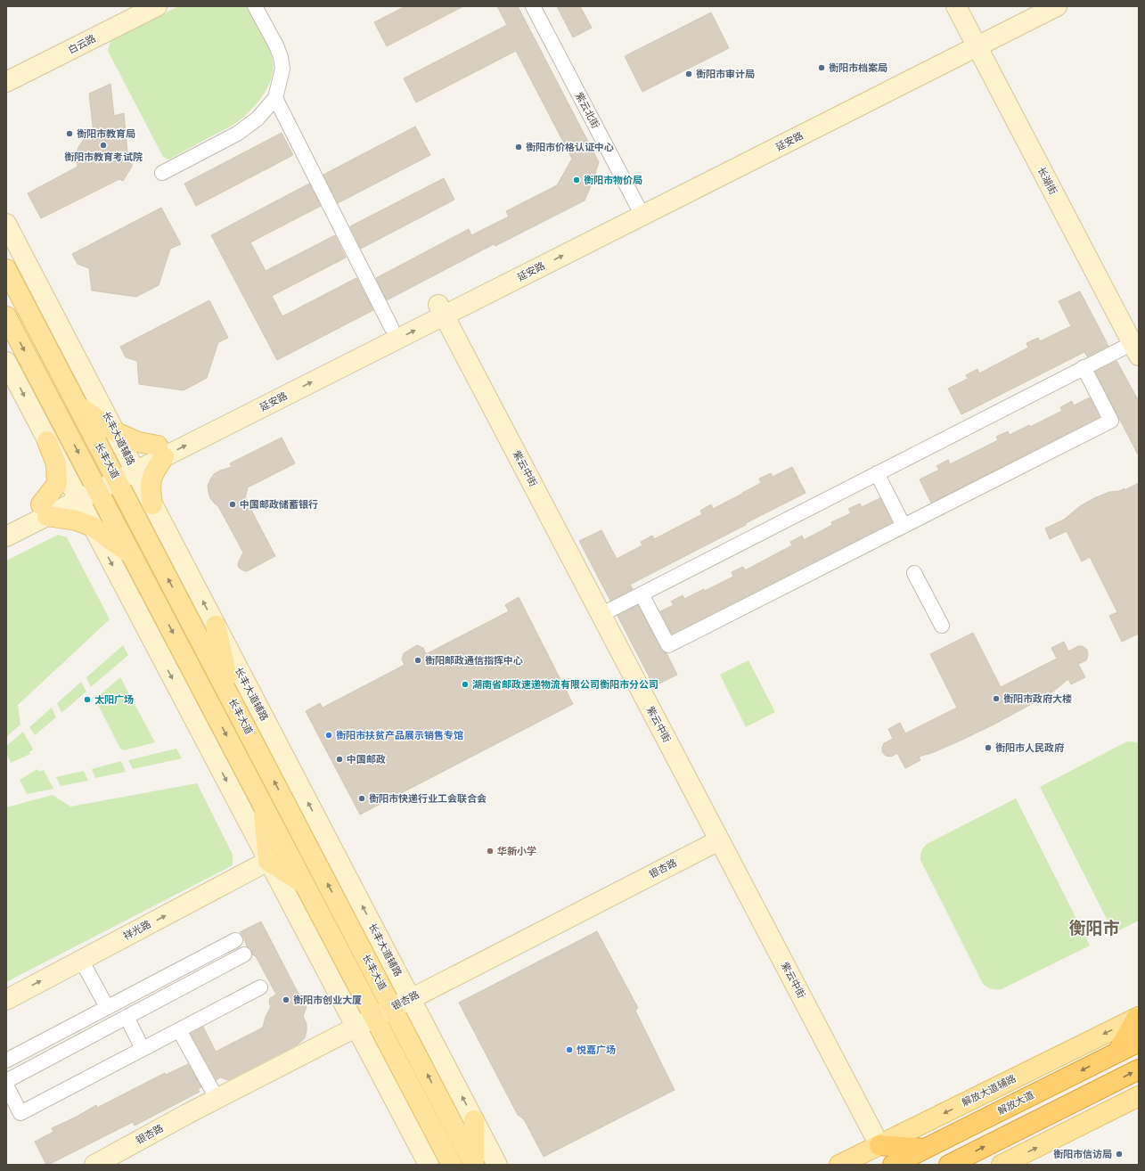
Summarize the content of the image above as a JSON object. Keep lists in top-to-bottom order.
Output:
{
  "streets": {
    "highway": ["解放大道"],
    "main road": [
      "白云路",
      "延安路",
      "长湖街",
      "长丰大道辅路",
      "长丰大道",
      "紫云中街",
      "银杏路",
      "祥光路",
      "解放大道辅路"
    ],
    "street": ["紫云北街"]
  },
  "crossings": [
    ["紫云北街", "延安路"],
    ["延安路", "长湖街"],
    ["延安路", "长丰大道辅路"],
    ["延安路", "长丰大道"],
    ["延安路", "紫云中街"],
    ["长丰大道辅路", "长丰大道"],
    ["长丰大道辅路", "银杏路"],
    ["长丰大道", "银杏路"],
    ["紫云中街", "银杏路"],
    ["紫云中街", "解放大道辅路"]
  ],
  "one_way": ["祥光路"],
  "districts": ["衡阳市"],
  "places": [
    "衡阳市档案局",
    "衡阳市审计局",
    "衡阳市教育局",
    "衡阳市教育考试院",
    "衡阳市价格认证中心",
    "衡阳市物价局",
    "中国邮政储蓄银行",
    "衡阳邮政通信指挥中心",
    "湖南省邮政速递物流有限公司衡阳市分公司",
    "衡阳市政府大楼",
    "太阳广场",
    "衡阳市扶贫产品展示销售专馆",
    "衡阳市人民政府",
    "中国邮政",
    "衡阳市快递行业工会联合会",
    "华新小学",
    "衡阳市创业大厦",
    "悦嘉广场",
    "衡阳市信访局"
  ]
}
